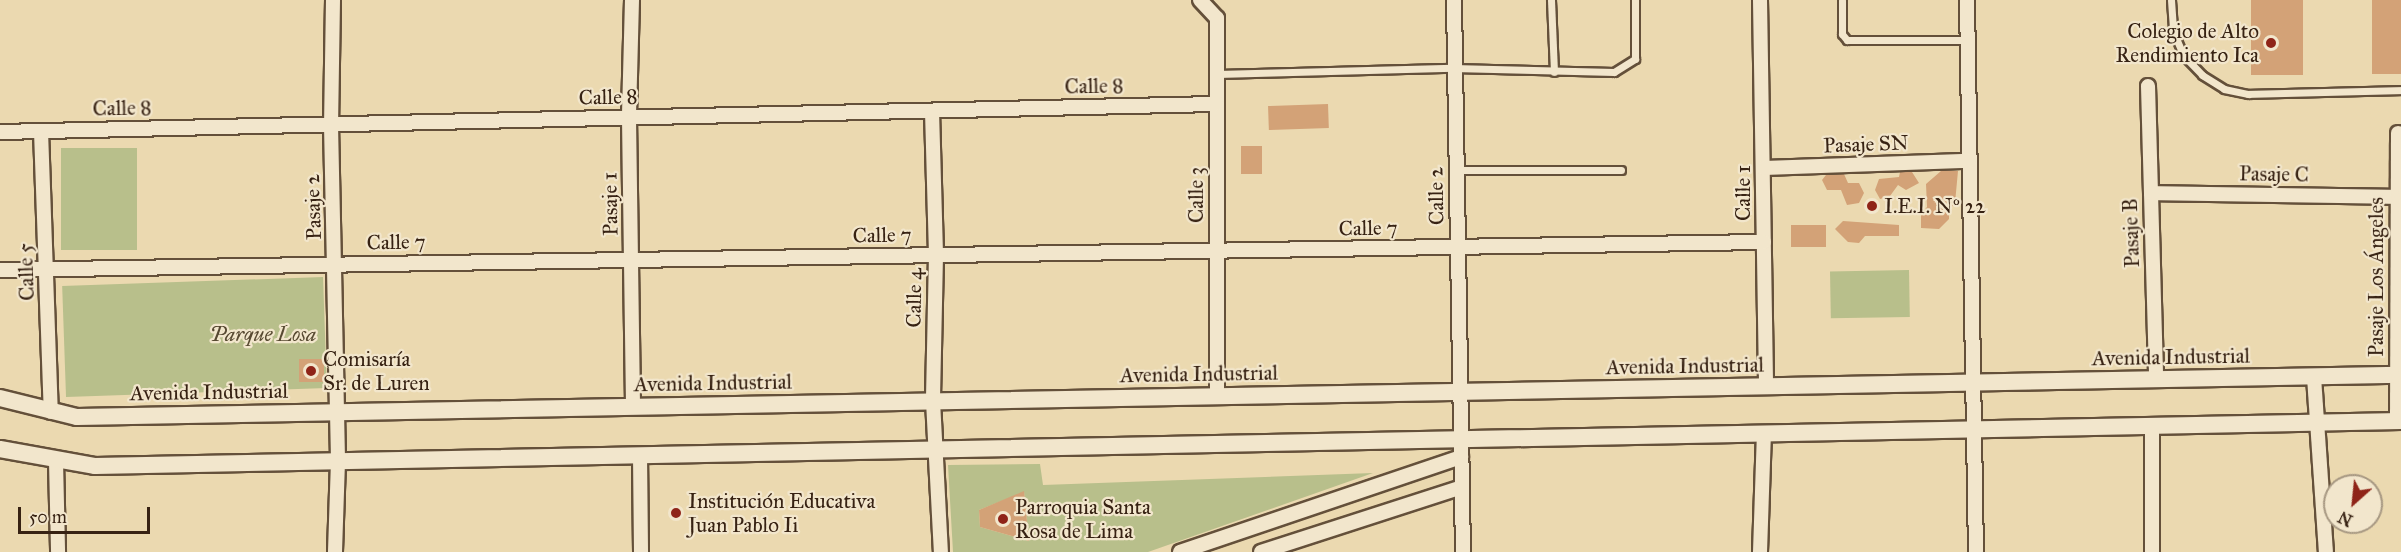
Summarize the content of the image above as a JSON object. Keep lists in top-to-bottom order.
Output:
{
  "streets": {
    "street": [
      "Calle 8",
      "Pasaje SN",
      "Pasaje C",
      "Calle 1",
      "Calle 3",
      "Calle 2",
      "Pasaje 1",
      "Pasaje 2",
      "Calle 7",
      "Pasaje B",
      "Calle 5",
      "Pasaje Los Ángeles",
      "Calle 4",
      "Avenida Industrial"
    ]
  },
  "crossings": [
    ["Calle 8", "Calle 3"],
    ["Calle 8", "Pasaje 1"],
    ["Calle 8", "Pasaje 2"],
    ["Calle 8", "Calle 5"],
    ["Calle 8", "Calle 4"],
    ["Pasaje SN", "Calle 1"],
    ["Pasaje C", "Pasaje B"],
    ["Pasaje C", "Pasaje Los Ángeles"],
    ["Calle 1", "Calle 7"],
    ["Calle 1", "Avenida Industrial"],
    ["Calle 3", "Calle 7"],
    ["Calle 3", "Avenida Industrial"],
    ["Calle 2", "Calle 7"],
    ["Calle 2", "Avenida Industrial"],
    ["Pasaje 1", "Calle 7"],
    ["Pasaje 1", "Avenida Industrial"],
    ["Pasaje 2", "Calle 7"],
    ["Pasaje 2", "Avenida Industrial"],
    ["Calle 7", "Calle 5"],
    ["Calle 7", "Calle 4"],
    ["Pasaje B", "Avenida Industrial"],
    ["Calle 5", "Avenida Industrial"],
    ["Pasaje Los Ángeles", "Avenida Industrial"],
    ["Calle 4", "Avenida Industrial"]
  ],
  "parks": ["Parque Losa"],
  "places": [
    "Colegio de Alto Rendimiento Ica",
    "I.E.I. Nº 22",
    "Comisaría Sr. de Luren",
    "Institución Educativa Juan Pablo Ii",
    "Parroquia Santa Rosa de Lima"
  ],
  "scale_bar": "50 m",
  "north": "bottom left"
}
